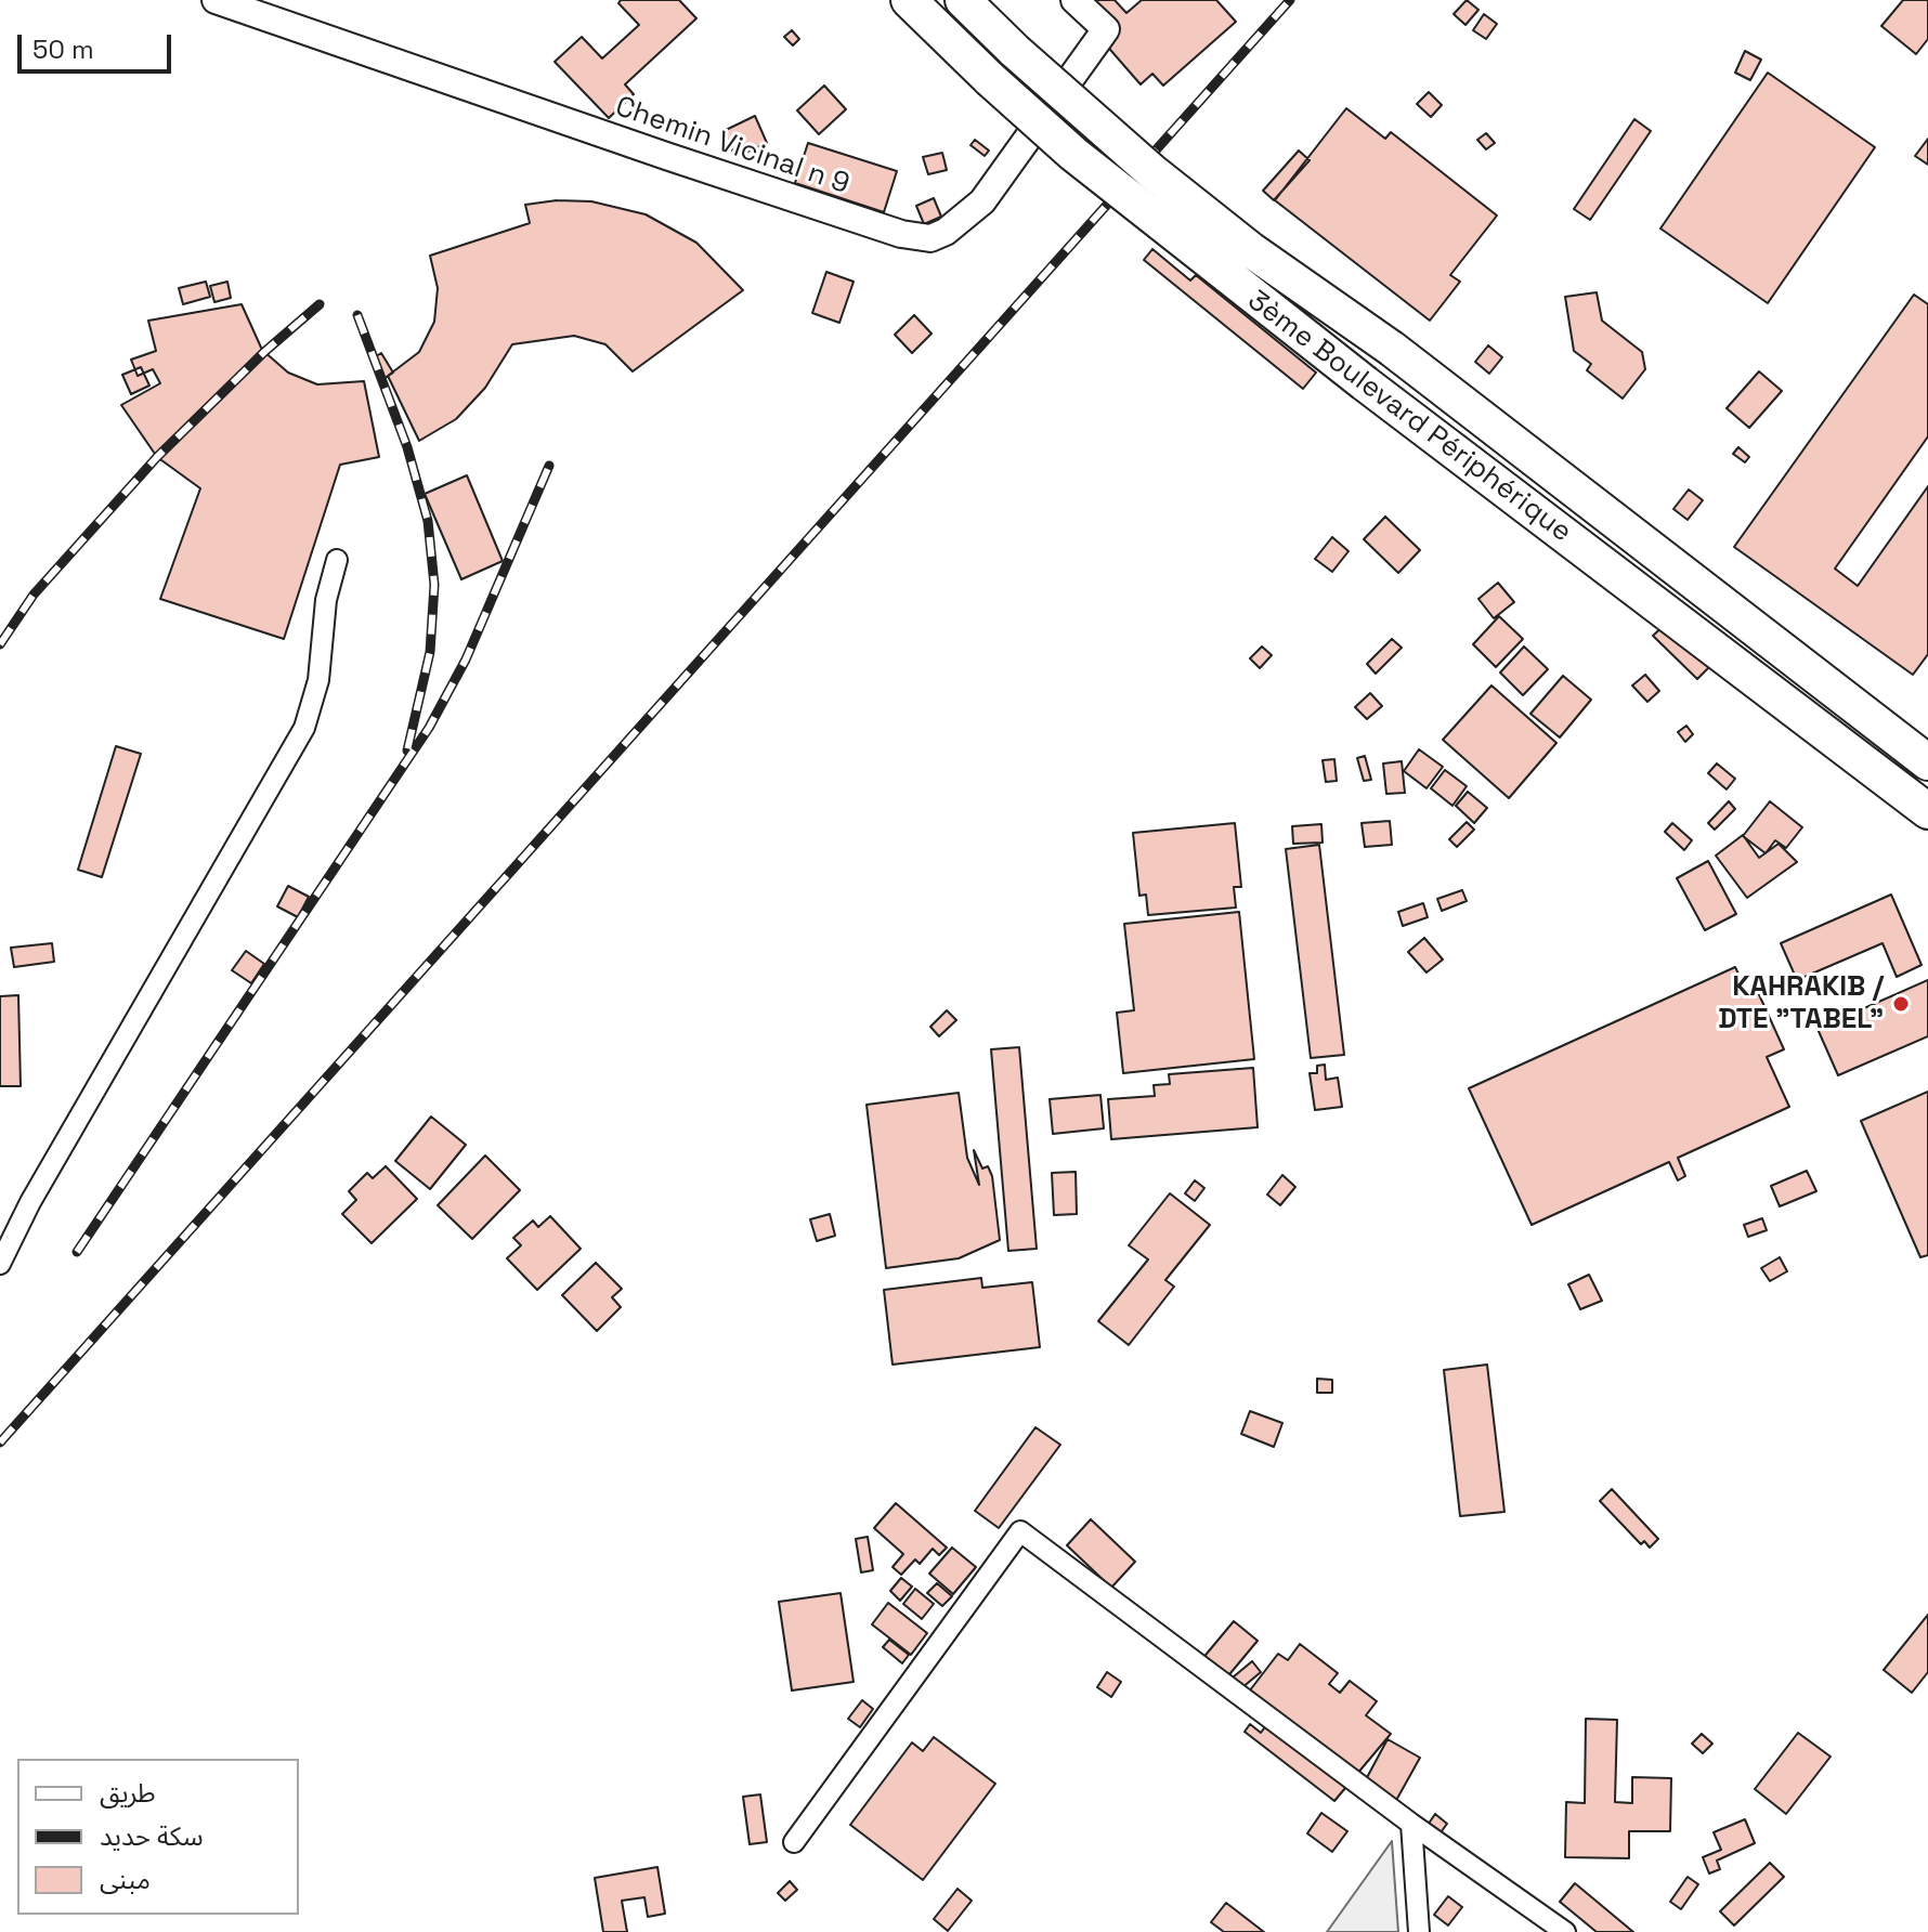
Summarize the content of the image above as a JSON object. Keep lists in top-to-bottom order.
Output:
{
  "streets": {
    "highway": ["3ème Boulevard Périphérique"],
    "street": ["Chemin Vicinal n 9"]
  },
  "places": ["KAHRAKIB / DTE \"TABEL\""],
  "legend": ["طريق", "سكة حديد", "مبنى"],
  "scale_bar": "50 m"
}
